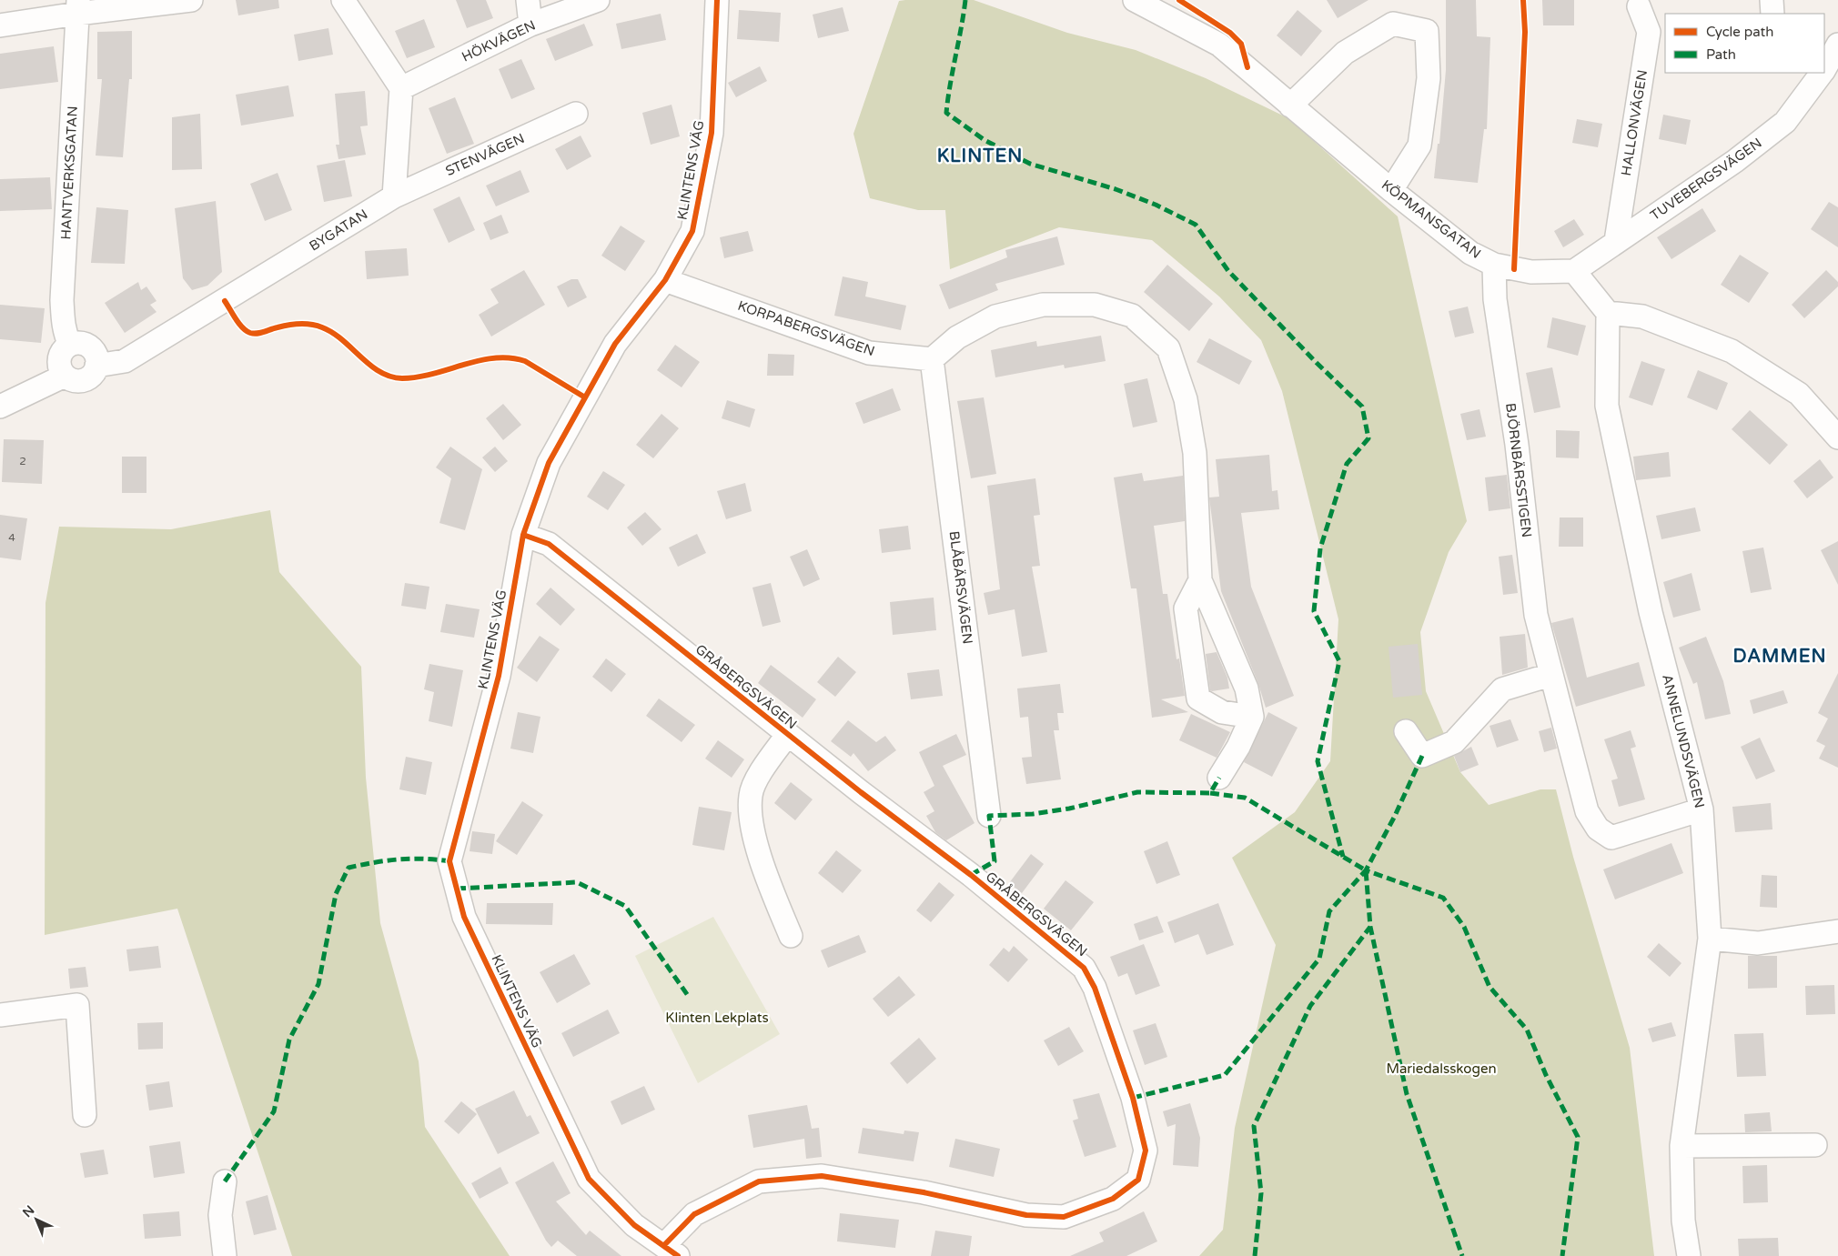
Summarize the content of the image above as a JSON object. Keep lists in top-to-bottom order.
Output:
{
  "streets": {
    "street": [
      "HÖKVÄGEN",
      "HALLONVÄGEN",
      "STENVÄGEN",
      "KLINTENS VÄG",
      "HANTVERKSGATAN",
      "TUVEBERGSVÄGEN",
      "KÖPMANSGATAN",
      "BYGATAN",
      "KORPABERGSVÄGEN",
      "BJÖRNBÄRSSTIGEN",
      "BLÅBÄRSVÄGEN",
      "GRÅBERGSVÄGEN",
      "ANNELUNDSVÄGEN"
    ]
  },
  "crossings": [
    ["HALLONVÄGEN", "TUVEBERGSVÄGEN"],
    ["STENVÄGEN", "BYGATAN"],
    ["KLINTENS VÄG", "KORPABERGSVÄGEN"],
    ["KLINTENS VÄG", "GRÅBERGSVÄGEN"],
    ["HANTVERKSGATAN", "BYGATAN"],
    ["TUVEBERGSVÄGEN", "KÖPMANSGATAN"],
    ["KÖPMANSGATAN", "BJÖRNBÄRSSTIGEN"],
    ["KORPABERGSVÄGEN", "BLÅBÄRSVÄGEN"],
    ["BJÖRNBÄRSSTIGEN", "ANNELUNDSVÄGEN"]
  ],
  "districts": ["KLINTEN", "DAMMEN"],
  "parks": ["Klinten Lekplats", "Mariedalsskogen"],
  "house_numbers": ["2", "4"],
  "legend": ["Cycle path", "Path"],
  "north": "top left"
}
